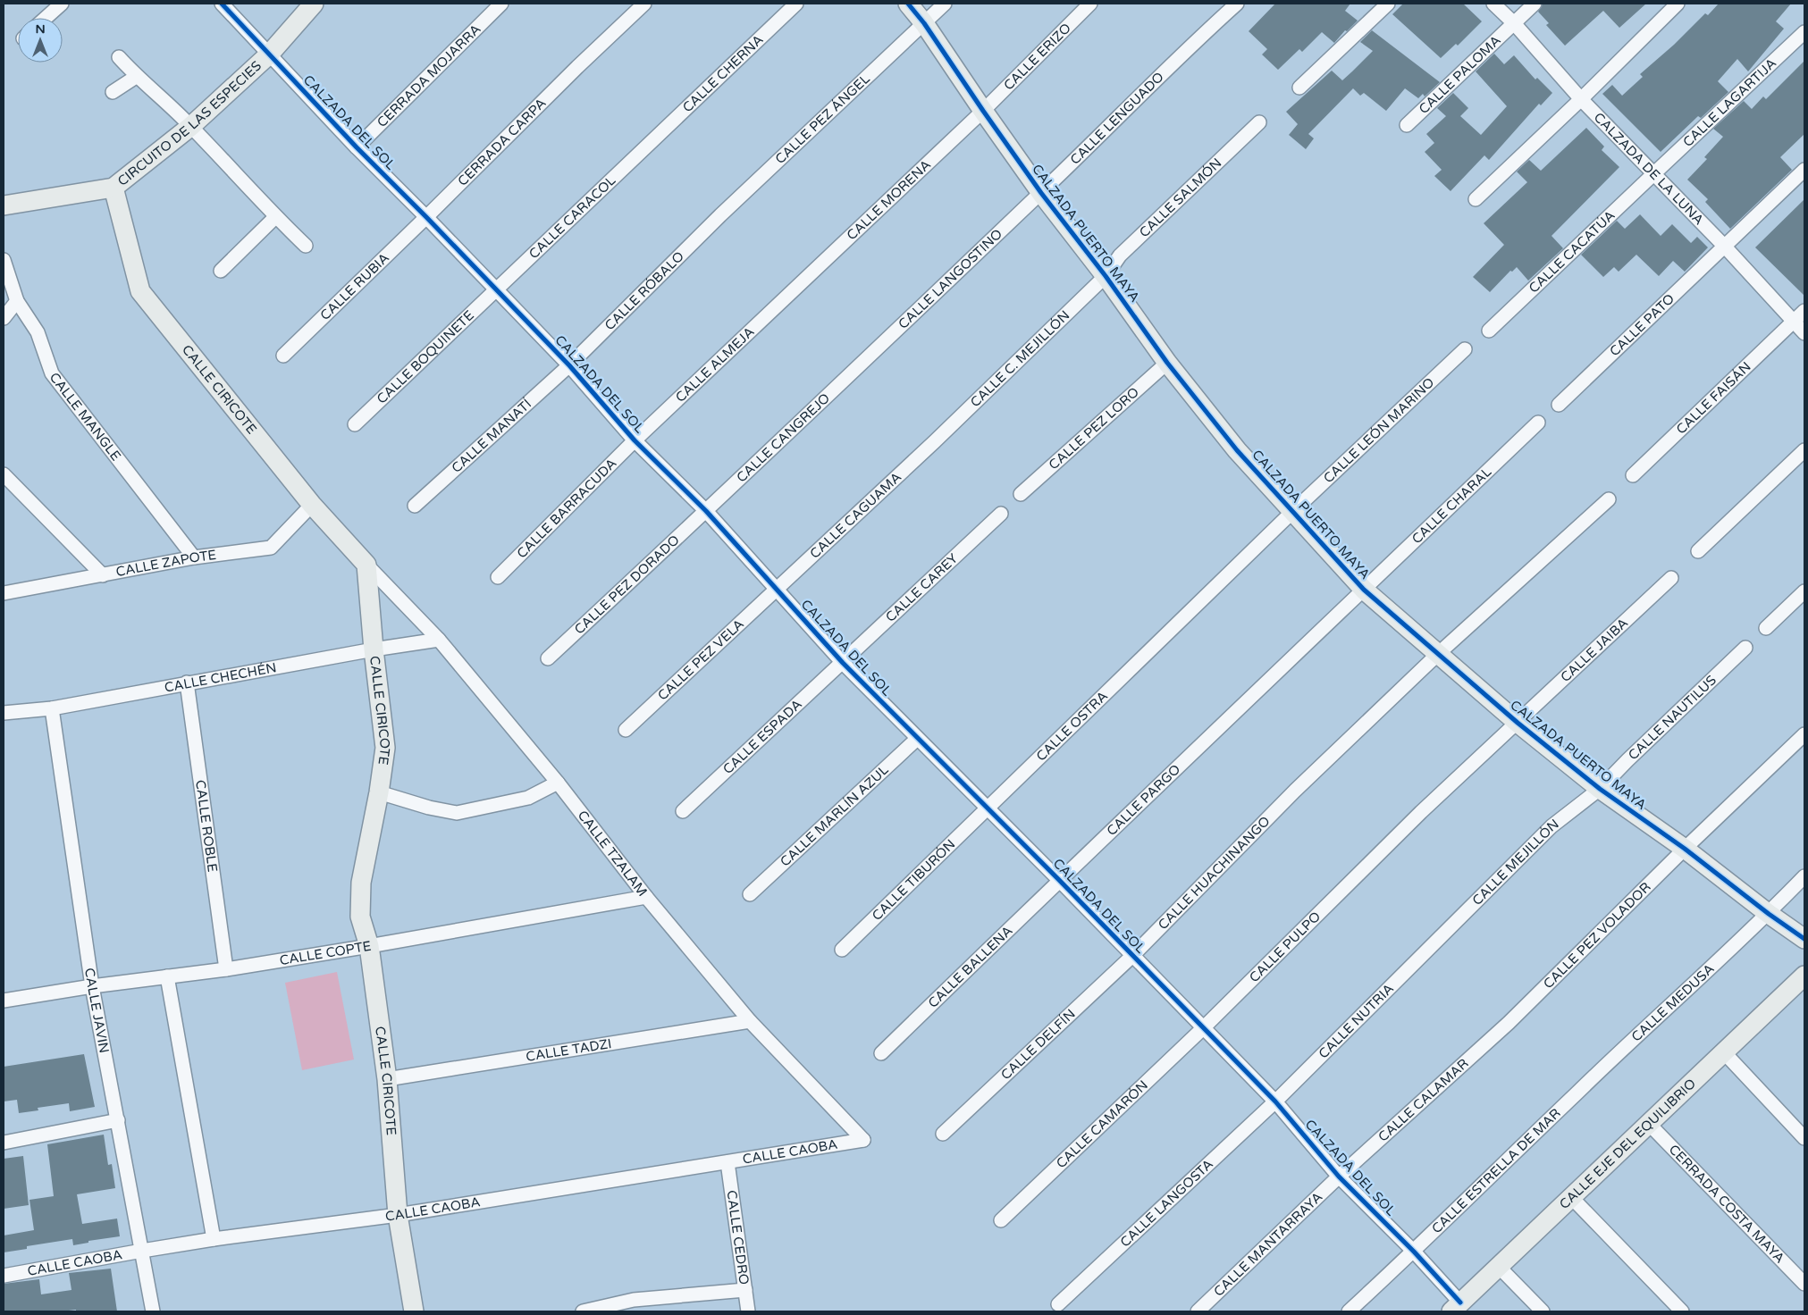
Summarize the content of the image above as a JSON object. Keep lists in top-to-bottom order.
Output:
{
  "streets": {
    "street": [
      "CALLE ERIZO",
      "CALLE CHERNA",
      "CALLE PALOMA",
      "CERRADA MOJARRA",
      "CALLE LAGARTIJA",
      "CALLE LENGUADO",
      "CALLE PEZ ÁNGEL",
      "CIRCUITO DE LAS ESPECIES",
      "CALZADA DEL SOL",
      "CERRADA CARPA",
      "CALZADA DE LA LUNA",
      "CALLE SALMÓN",
      "CALLE MORENA",
      "CALLE CARACOL",
      "CALZADA PUERTO MAYA",
      "CALLE CACATÚA",
      "CALLE LANGOSTINO",
      "CALLE RUBIA",
      "CALLE RÓBALO",
      "CALLE PATO",
      "CALLE BOQUINETE",
      "CALLE C. MEJILLÓN",
      "CALLE ALMEJA",
      "CALLE CIRICOTE",
      "CALLE FAISÁN",
      "CALLE MANGLE",
      "CALLE PEZ LORO",
      "CALLE LEÓN MARINO",
      "CALLE MANATÍ",
      "CALLE CANGREJO",
      "CALLE CHARAL",
      "CALLE BARRACUDA",
      "CALLE CAGUAMA",
      "CALLE ZAPOTE",
      "CALLE PEZ DORADO",
      "CALLE CAREY",
      "CALLE JAIBA",
      "CALLE PEZ VELA",
      "CALLE CHECHÉN",
      "CALLE NAUTILUS",
      "CALLE OSTRA",
      "CALLE ESPADA",
      "CALLE PARGO",
      "CALLE MARLÍN AZUL",
      "CALLE ROBLE",
      "CALLE TZALAM",
      "CALLE MEJILLÓN",
      "CALLE HUACHINANGO",
      "CALLE TIBURÓN",
      "CALLE PEZ VOLADOR",
      "CALLE PULPO",
      "CALLE COPTE",
      "CALLE BALLENA",
      "CALLE MEDUSA",
      "CALLE JAVIN",
      "CALLE NUTRIA",
      "CALLE DELFÍN",
      "CALLE TADZI",
      "CALLE CALAMAR",
      "CALLE CAMARÓN",
      "CALLE EJE DEL EQUILIBRIO",
      "CALLE CAOBA",
      "CALLE ESTRELLA DE MAR",
      "CALLE LANGOSTA",
      "CERRADA COSTA MAYA",
      "CALLE CEDRO",
      "CALLE MANTARRAYA"
    ]
  },
  "crossings": [
    ["CALLE ERIZO", "CALLE MORENA"],
    ["CALLE ERIZO", "CALZADA PUERTO MAYA"],
    ["CALLE CHERNA", "CALLE CARACOL"],
    ["CALLE PALOMA", "CALZADA DE LA LUNA"],
    ["CERRADA MOJARRA", "CALZADA DEL SOL"],
    ["CALLE LAGARTIJA", "CALZADA DE LA LUNA"],
    ["CALLE LAGARTIJA", "CALLE CACATÚA"],
    ["CALLE LENGUADO", "CALZADA PUERTO MAYA"],
    ["CALLE LENGUADO", "CALLE LANGOSTINO"],
    ["CALLE PEZ ÁNGEL", "CALZADA PUERTO MAYA"],
    ["CALLE PEZ ÁNGEL", "CALLE RÓBALO"],
    ["CIRCUITO DE LAS ESPECIES", "CALZADA DEL SOL"],
    ["CIRCUITO DE LAS ESPECIES", "CALLE CIRICOTE"],
    ["CALZADA DEL SOL", "CERRADA CARPA"],
    ["CALZADA DEL SOL", "CALLE CARACOL"],
    ["CALZADA DEL SOL", "CALLE RUBIA"],
    ["CALZADA DEL SOL", "CALLE RÓBALO"],
    ["CALZADA DEL SOL", "CALLE BOQUINETE"],
    ["CALZADA DEL SOL", "CALLE ALMEJA"],
    ["CALZADA DEL SOL", "CALLE MANATÍ"],
    ["CALZADA DEL SOL", "CALLE CANGREJO"],
    ["CALZADA DEL SOL", "CALLE BARRACUDA"],
    ["CALZADA DEL SOL", "CALLE CAGUAMA"],
    ["CALZADA DEL SOL", "CALLE PEZ DORADO"],
    ["CALZADA DEL SOL", "CALLE CAREY"],
    ["CALZADA DEL SOL", "CALLE PEZ VELA"],
    ["CALZADA DEL SOL", "CALLE OSTRA"],
    ["CALZADA DEL SOL", "CALLE ESPADA"],
    ["CALZADA DEL SOL", "CALLE PARGO"],
    ["CALZADA DEL SOL", "CALLE MARLÍN AZUL"],
    ["CALZADA DEL SOL", "CALLE HUACHINANGO"],
    ["CALZADA DEL SOL", "CALLE TIBURÓN"],
    ["CALZADA DEL SOL", "CALLE PULPO"],
    ["CALZADA DEL SOL", "CALLE BALLENA"],
    ["CALZADA DEL SOL", "CALLE NUTRIA"],
    ["CALZADA DEL SOL", "CALLE DELFÍN"],
    ["CALZADA DEL SOL", "CALLE CALAMAR"],
    ["CALZADA DEL SOL", "CALLE CAMARÓN"],
    ["CALZADA DEL SOL", "CALLE EJE DEL EQUILIBRIO"],
    ["CALZADA DEL SOL", "CALLE ESTRELLA DE MAR"],
    ["CALZADA DEL SOL", "CALLE LANGOSTA"],
    ["CALZADA DEL SOL", "CALLE MANTARRAYA"],
    ["CERRADA CARPA", "CALLE RUBIA"],
    ["CALZADA DE LA LUNA", "CALLE CACATÚA"],
    ["CALZADA DE LA LUNA", "CALLE PATO"],
    ["CALZADA DE LA LUNA", "CALLE FAISÁN"],
    ["CALLE SALMÓN", "CALZADA PUERTO MAYA"],
    ["CALLE SALMÓN", "CALLE C. MEJILLÓN"],
    ["CALLE MORENA", "CALZADA PUERTO MAYA"],
    ["CALLE MORENA", "CALLE ALMEJA"],
    ["CALLE CARACOL", "CALLE BOQUINETE"],
    ["CALZADA PUERTO MAYA", "CALLE LANGOSTINO"],
    ["CALZADA PUERTO MAYA", "CALLE C. MEJILLÓN"],
    ["CALZADA PUERTO MAYA", "CALLE PEZ LORO"],
    ["CALZADA PUERTO MAYA", "CALLE LEÓN MARINO"],
    ["CALZADA PUERTO MAYA", "CALLE CHARAL"],
    ["CALZADA PUERTO MAYA", "CALLE JAIBA"],
    ["CALZADA PUERTO MAYA", "CALLE NAUTILUS"],
    ["CALZADA PUERTO MAYA", "CALLE MEJILLÓN"],
    ["CALZADA PUERTO MAYA", "CALLE HUACHINANGO"],
    ["CALZADA PUERTO MAYA", "CALLE PEZ VOLADOR"],
    ["CALZADA PUERTO MAYA", "CALLE MEDUSA"],
    ["CALLE LANGOSTINO", "CALLE CANGREJO"],
    ["CALLE RÓBALO", "CALLE MANATÍ"],
    ["CALLE C. MEJILLÓN", "CALLE CAGUAMA"],
    ["CALLE ALMEJA", "CALLE BARRACUDA"],
    ["CALLE CIRICOTE", "CALLE ZAPOTE"],
    ["CALLE CIRICOTE", "CALLE CHECHÉN"],
    ["CALLE CIRICOTE", "CALLE TZALAM"],
    ["CALLE CIRICOTE", "CALLE COPTE"],
    ["CALLE CIRICOTE", "CALLE TADZI"],
    ["CALLE CIRICOTE", "CALLE CAOBA"],
    ["CALLE MANGLE", "CALLE ZAPOTE"],
    ["CALLE LEÓN MARINO", "CALLE OSTRA"],
    ["CALLE CANGREJO", "CALLE PEZ DORADO"],
    ["CALLE CHARAL", "CALLE PARGO"],
    ["CALLE CAGUAMA", "CALLE PEZ VELA"],
    ["CALLE CAREY", "CALLE ESPADA"],
    ["CALLE JAIBA", "CALLE PULPO"],
    ["CALLE CHECHÉN", "CALLE ROBLE"],
    ["CALLE CHECHÉN", "CALLE TZALAM"],
    ["CALLE CHECHÉN", "CALLE JAVIN"],
    ["CALLE NAUTILUS", "CALLE MEJILLÓN"],
    ["CALLE OSTRA", "CALLE TIBURÓN"],
    ["CALLE PARGO", "CALLE BALLENA"],
    ["CALLE ROBLE", "CALLE COPTE"],
    ["CALLE TZALAM", "CALLE COPTE"],
    ["CALLE TZALAM", "CALLE TADZI"],
    ["CALLE TZALAM", "CALLE CAOBA"],
    ["CALLE MEJILLÓN", "CALLE NUTRIA"],
    ["CALLE HUACHINANGO", "CALLE DELFÍN"],
    ["CALLE PEZ VOLADOR", "CALLE CALAMAR"],
    ["CALLE PULPO", "CALLE CAMARÓN"],
    ["CALLE COPTE", "CALLE JAVIN"],
    ["CALLE MEDUSA", "CALLE ESTRELLA DE MAR"],
    ["CALLE JAVIN", "CALLE CAOBA"],
    ["CALLE NUTRIA", "CALLE LANGOSTA"],
    ["CALLE CALAMAR", "CALLE MANTARRAYA"],
    ["CALLE EJE DEL EQUILIBRIO", "CERRADA COSTA MAYA"],
    ["CALLE CAOBA", "CALLE CEDRO"]
  ],
  "north": "top"
}
